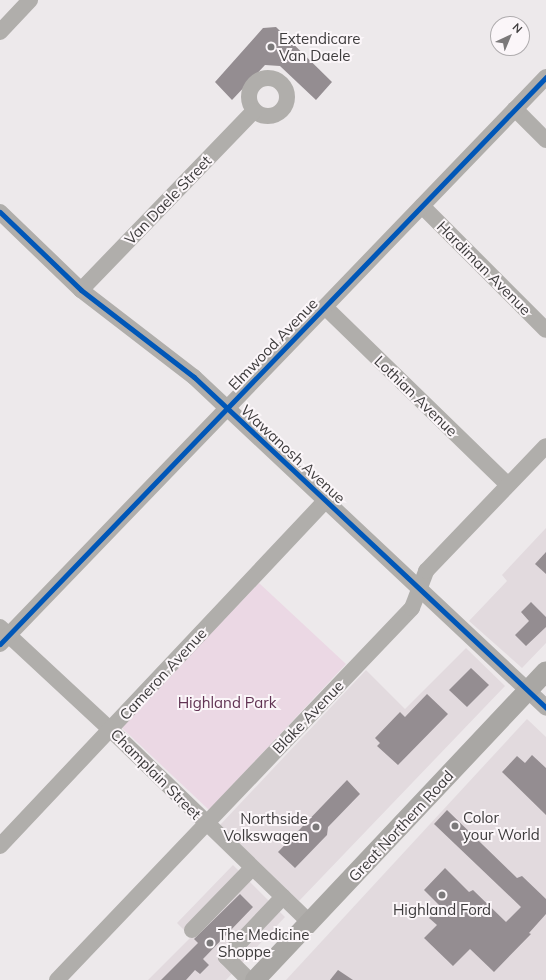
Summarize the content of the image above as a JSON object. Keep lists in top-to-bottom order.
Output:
{
  "streets": {
    "main road": ["Great Northern Road"],
    "street": [
      "Van Daele Street",
      "Hardiman Avenue",
      "Elmwood Avenue",
      "Lothian Avenue",
      "Wawanosh Avenue",
      "Cameron Avenue",
      "Blake Avenue",
      "Champlain Street"
    ]
  },
  "crossings": [
    ["Van Daele Street", "Wawanosh Avenue"],
    ["Hardiman Avenue", "Elmwood Avenue"],
    ["Elmwood Avenue", "Lothian Avenue"],
    ["Elmwood Avenue", "Wawanosh Avenue"],
    ["Elmwood Avenue", "Champlain Street"],
    ["Lothian Avenue", "Blake Avenue"],
    ["Wawanosh Avenue", "Cameron Avenue"],
    ["Wawanosh Avenue", "Blake Avenue"],
    ["Wawanosh Avenue", "Great Northern Road"],
    ["Cameron Avenue", "Champlain Street"],
    ["Blake Avenue", "Champlain Street"],
    ["Champlain Street", "Great Northern Road"]
  ],
  "parks": ["Highland Park"],
  "places": [
    "Extendicare Van Daele",
    "Color your World",
    "Northside Volkswagen",
    "Highland Ford",
    "The Medicine Shoppe"
  ],
  "north": "top right"
}
